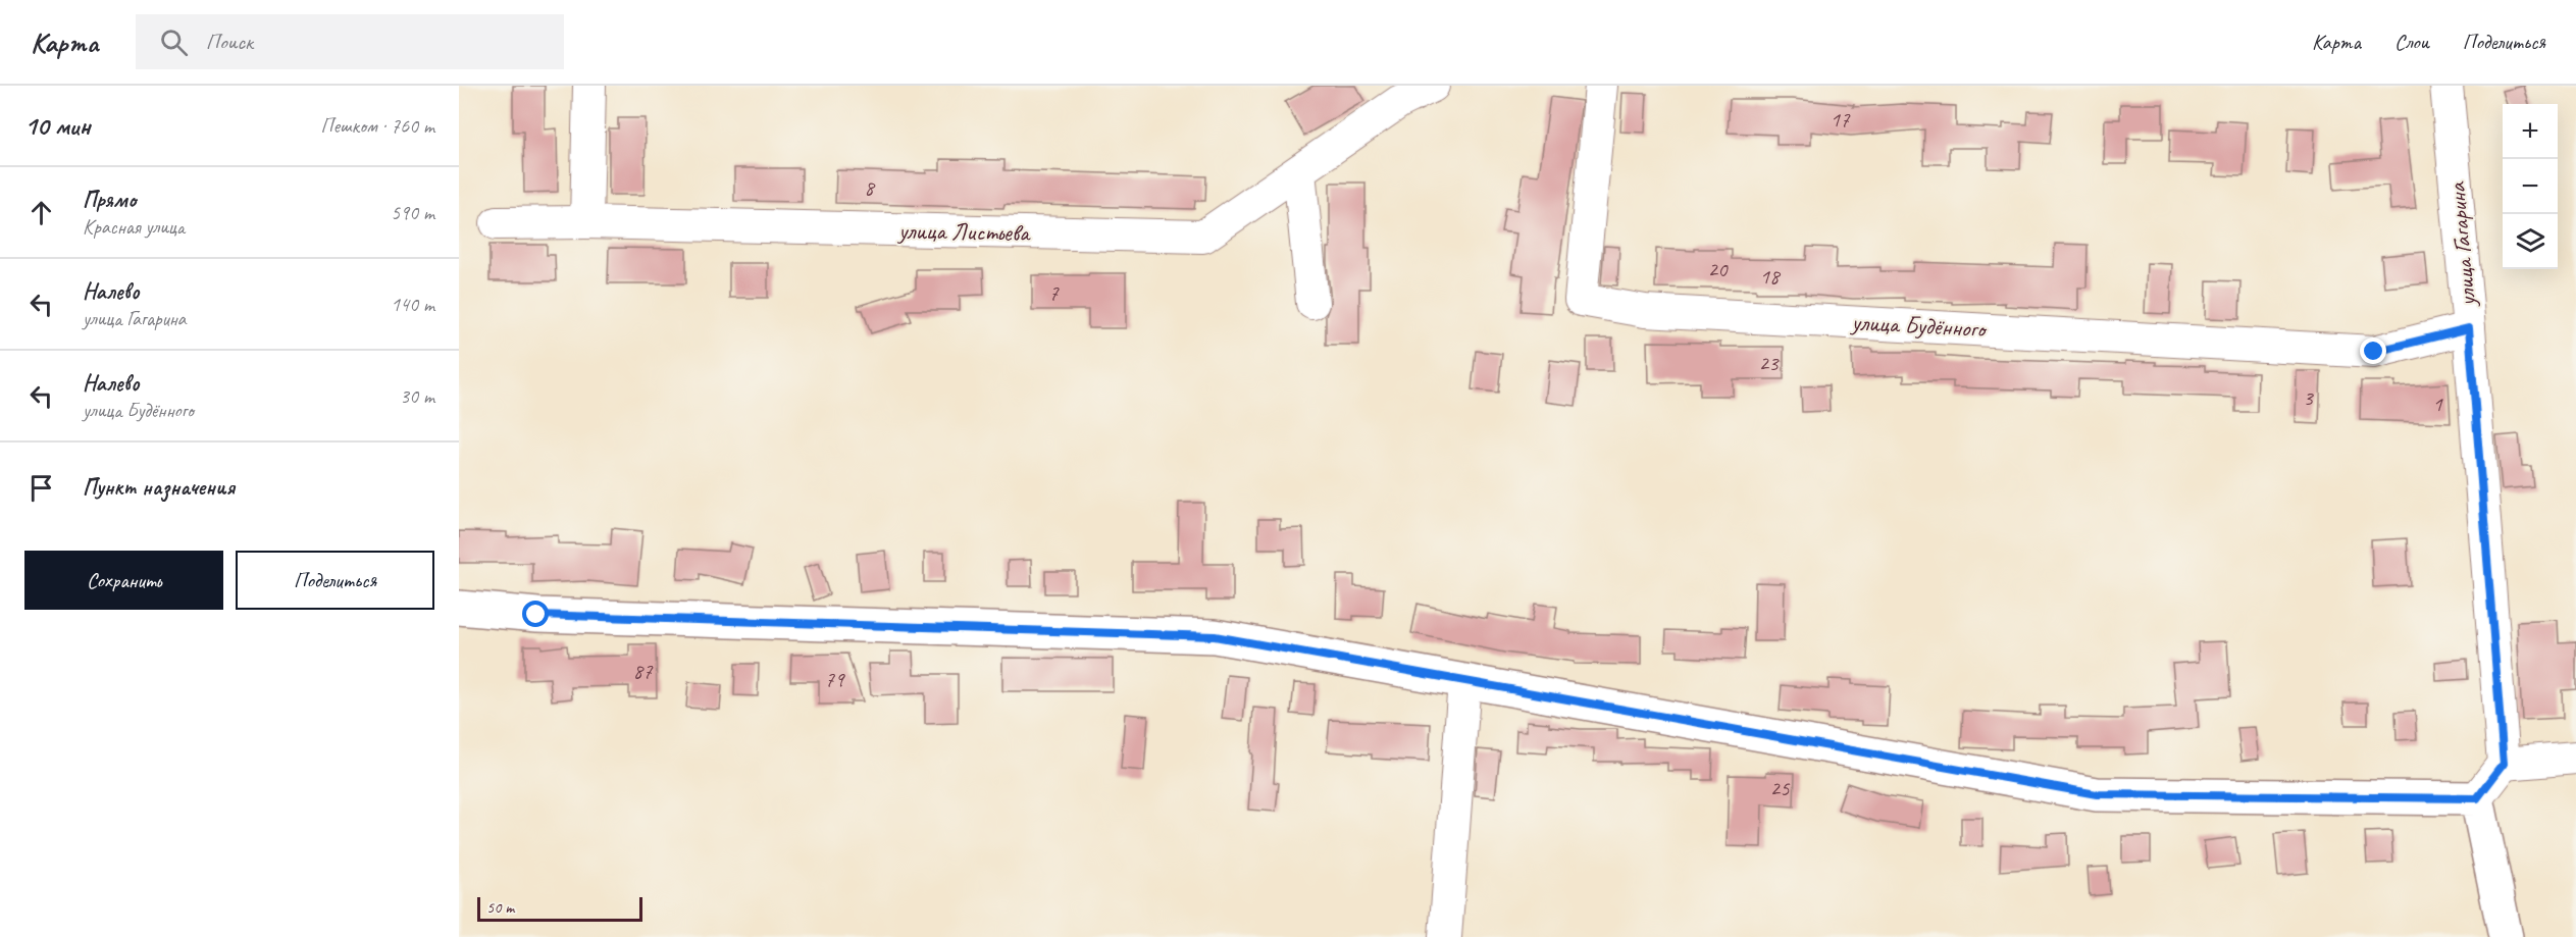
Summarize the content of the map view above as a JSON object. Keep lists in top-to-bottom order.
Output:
{
  "streets": {
    "street": ["улица Листьева", "улица Гагарина", "улица Будённого"]
  },
  "crossings": [
    ["улица Гагарина", "улица Будённого"]
  ],
  "house_numbers": [
    "17",
    "8",
    "20",
    "18",
    "7",
    "23",
    "3",
    "1",
    "87",
    "79",
    "25"
  ],
  "scale_bar": "50 m",
  "page": {
    "header": "Карта",
    "search": "Поиск",
    "nav": ["Карта", "Слои", "Поделиться"],
    "heading": ["10 мин", "Пешком · 760 m"],
    "map_buttons": ["+", "−"],
    "list": [
      ["Прямо", "Красная улица", "590 m"],
      ["Налево", "улица Гагарина", "140 m"],
      ["Налево", "улица Будённого", "30 m"],
      "Пункт назначения"
    ],
    "buttons": ["Сохранить", "Поделиться"],
    "scale": "50 m"
  }
}
